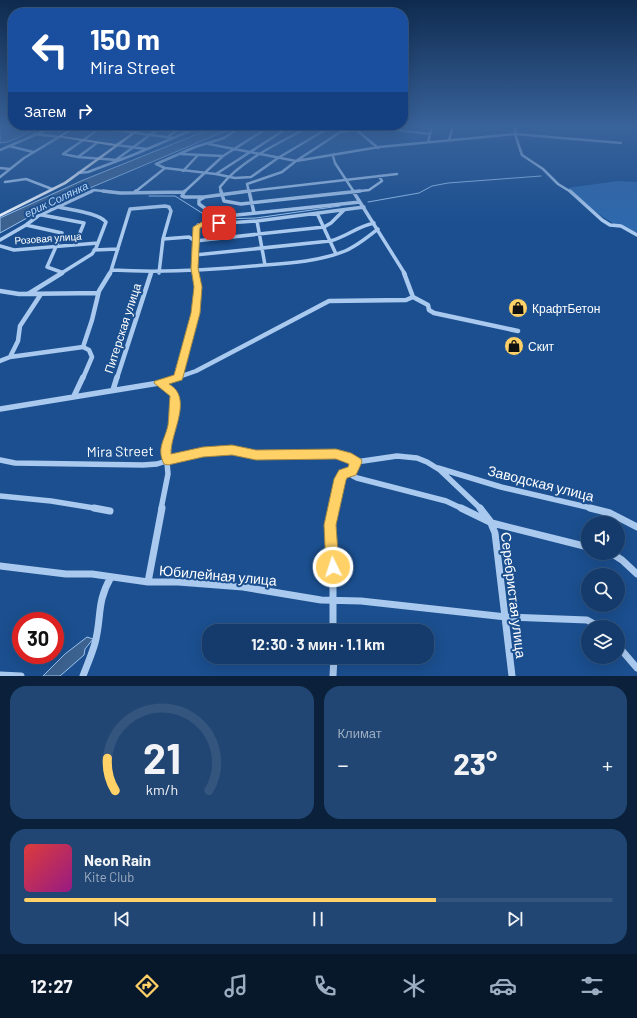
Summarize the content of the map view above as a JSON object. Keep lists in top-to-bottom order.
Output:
{
  "streets": {
    "street": [
      "Розовая улица",
      "Питерская улица",
      "Mira Street",
      "Заводская улица",
      "Юбилейная улица",
      "Серебристая улица"
    ]
  },
  "crossings": [
    ["Заводская улица", "Серебристая улица"],
    ["Юбилейная улица", "Серебристая улица"]
  ],
  "water": ["ерик Солянка"],
  "places": {
    "shop": ["КрафтБетон", "Скит"]
  },
  "page": {
    "turn": ["150 m", "Mira Street"],
    "then": "Затем",
    "limit": "30",
    "trip": "12:30 · 3 мин · 1.1 km",
    "tile": "Климат",
    "heat": ["−", "23°", "+"],
    "song": ["Neon Rain", "Kite Club"],
    "tabs": "12:27",
    "gauge": ["21", "km/h"]
  }
}
